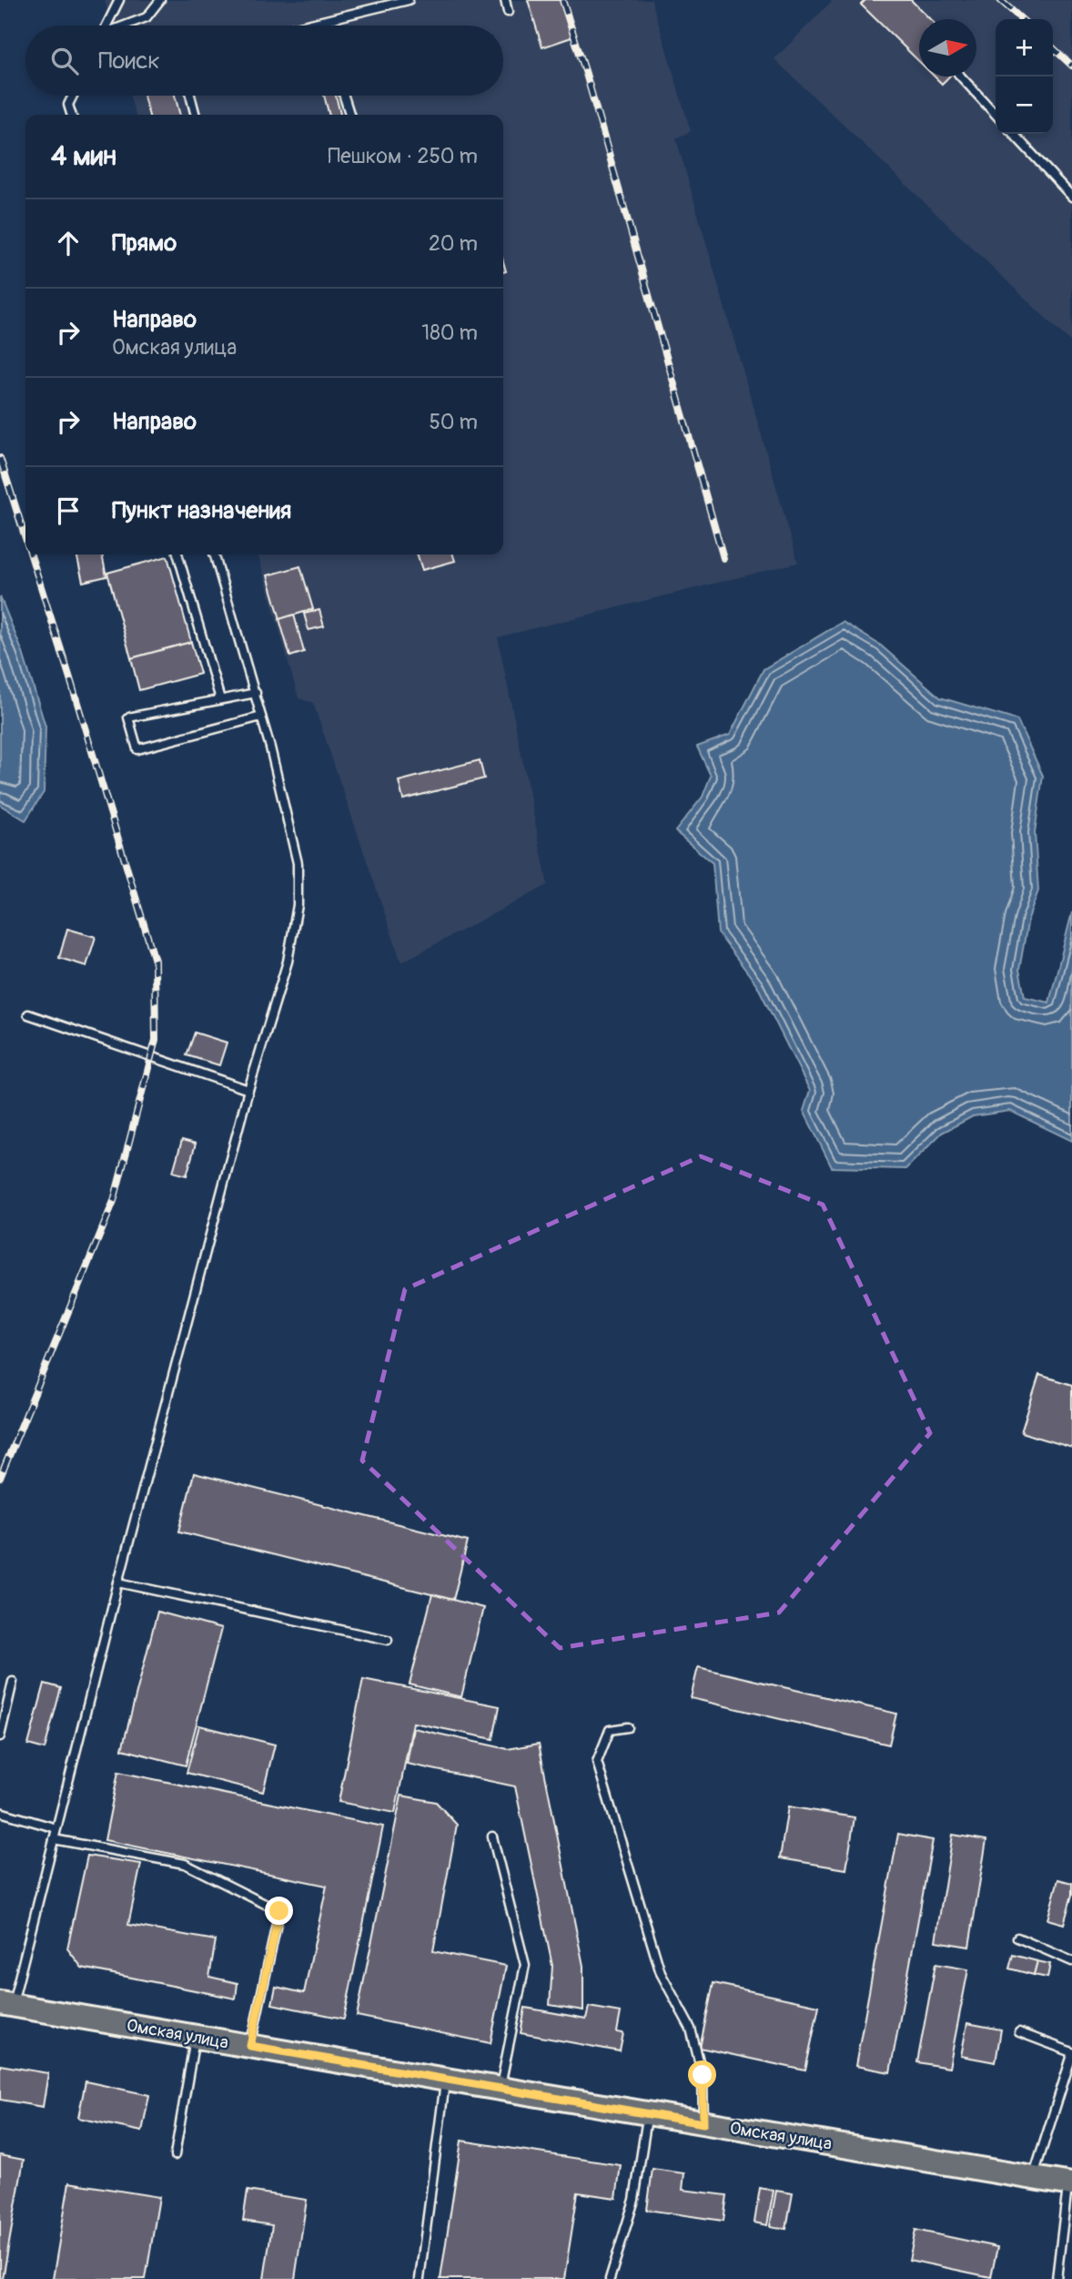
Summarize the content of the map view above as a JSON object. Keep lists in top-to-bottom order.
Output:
{
  "streets": {
    "main road": ["Омская улица"]
  },
  "north": "right",
  "page": {
    "map_buttons": ["+", "−"],
    "search": "Поиск",
    "heading": ["4 мин", "Пешком · 250 m"],
    "list": [
      ["Прямо", "20 m"],
      ["Направо", "Омская улица", "180 m"],
      ["Направо", "50 m"],
      "Пункт назначения"
    ]
  }
}
